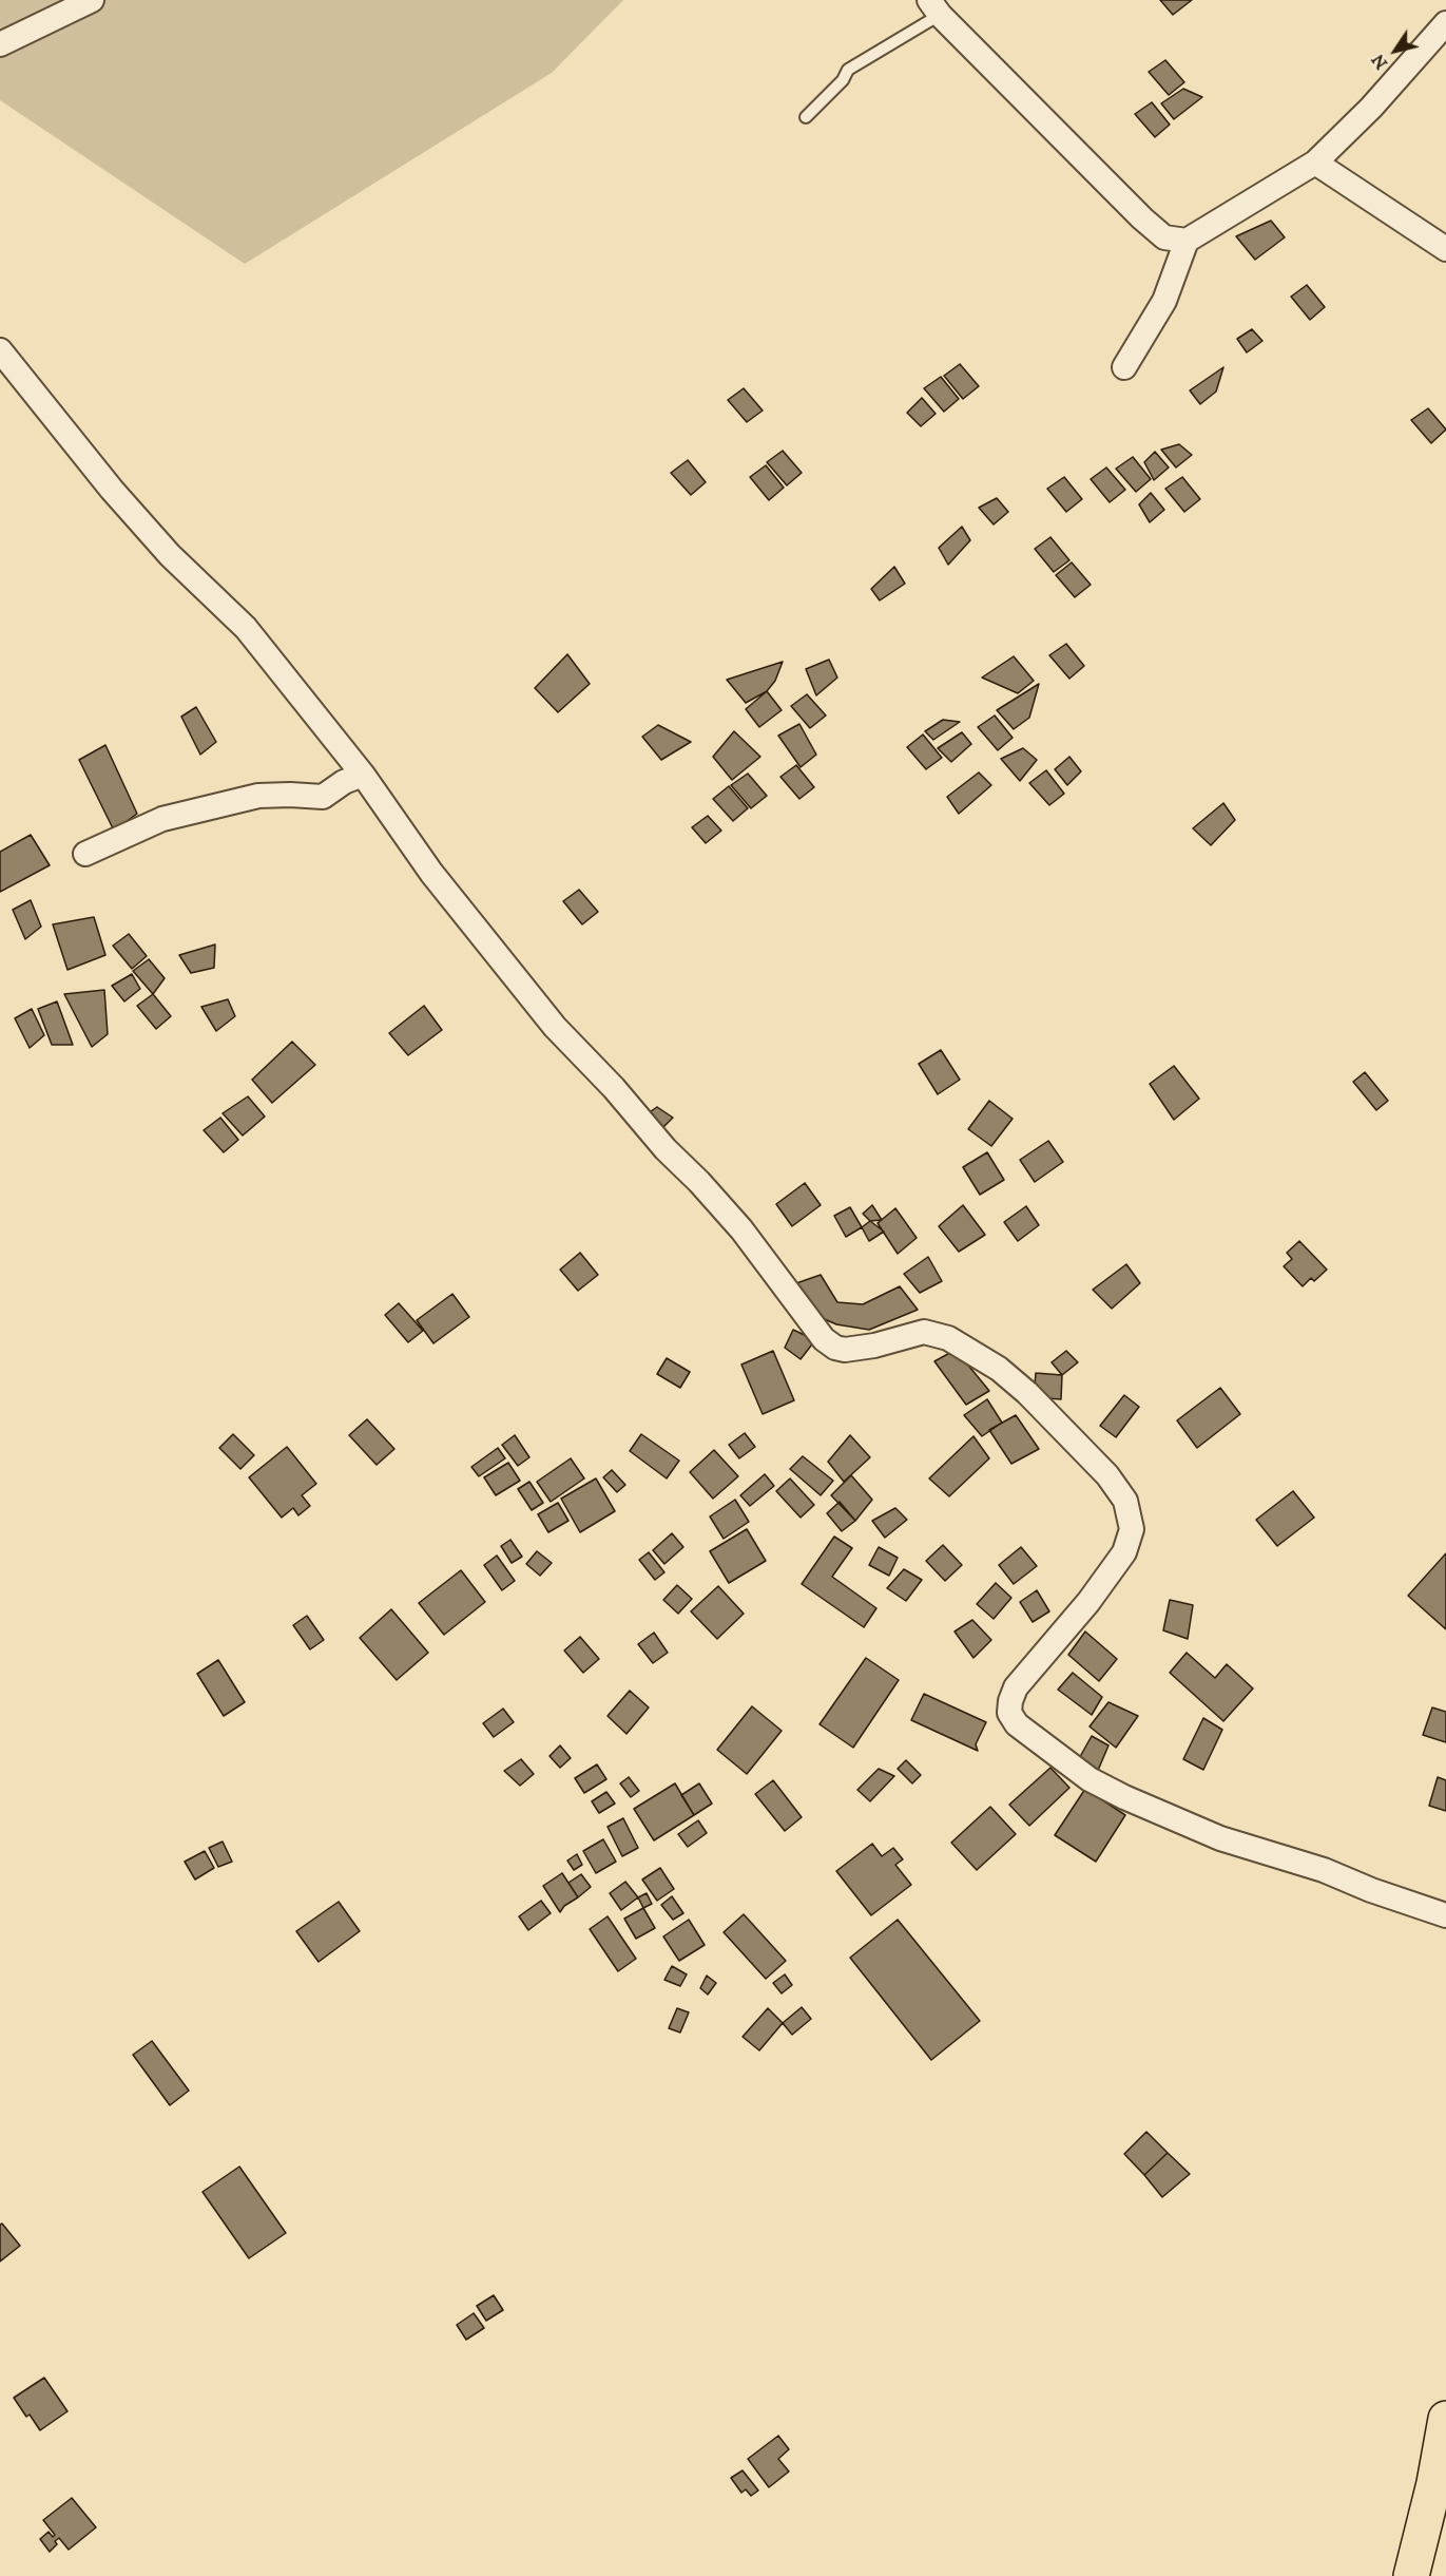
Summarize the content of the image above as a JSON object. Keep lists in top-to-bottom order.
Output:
{
  "north": "bottom left"
}
